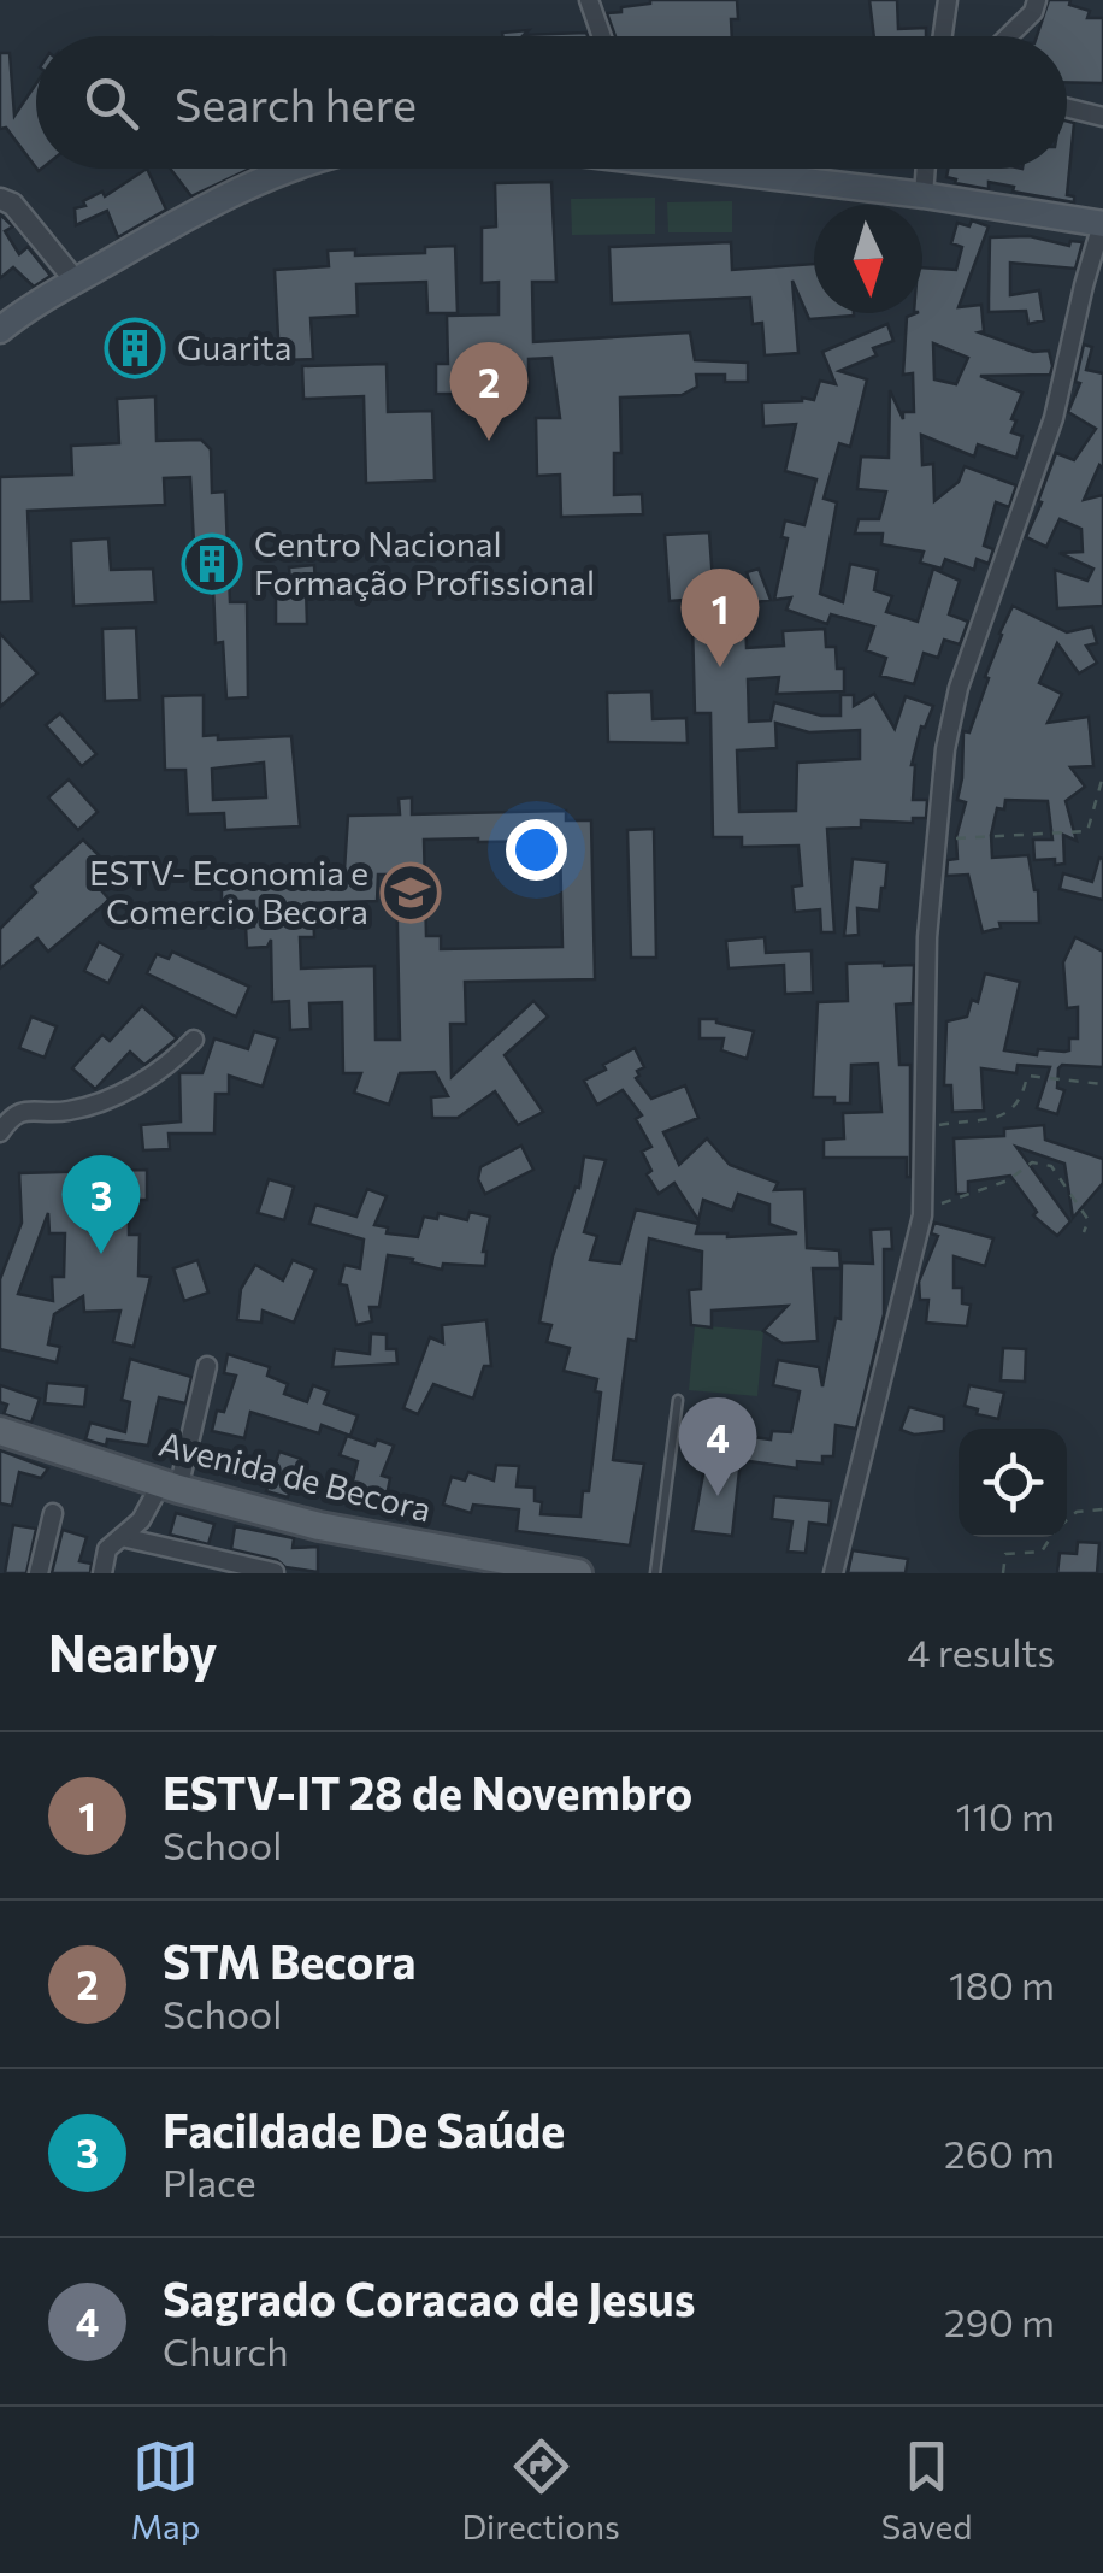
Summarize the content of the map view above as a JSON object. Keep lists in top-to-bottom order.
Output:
{
  "streets": {
    "main road": ["Avenida de Becora"]
  },
  "places": {
    "building": ["Guarita", "Centro Nacional Formação Profissional"],
    "school or university": ["ESTV- Economia e Comercio Becora"]
  },
  "north": "bottom",
  "page": {
    "search": "Search here",
    "pins": [
      "2",
      "1",
      "3",
      "4"
    ],
    "heading": ["Nearby", "4 results"],
    "list": [
      {
        "mark": "1",
        "name": "ESTV-IT 28 de Novembro",
        "note": "School",
        "value": "110 m"
      },
      {
        "mark": "2",
        "name": "STM Becora",
        "note": "School",
        "value": "180 m"
      },
      {
        "mark": "3",
        "name": "Facildade De Saúde",
        "note": "Place",
        "value": "260 m"
      },
      {
        "mark": "4",
        "name": "Sagrado Coracao de Jesus",
        "note": "Church",
        "value": "290 m"
      }
    ],
    "nav": ["Map", "Directions", "Saved"]
  }
}
